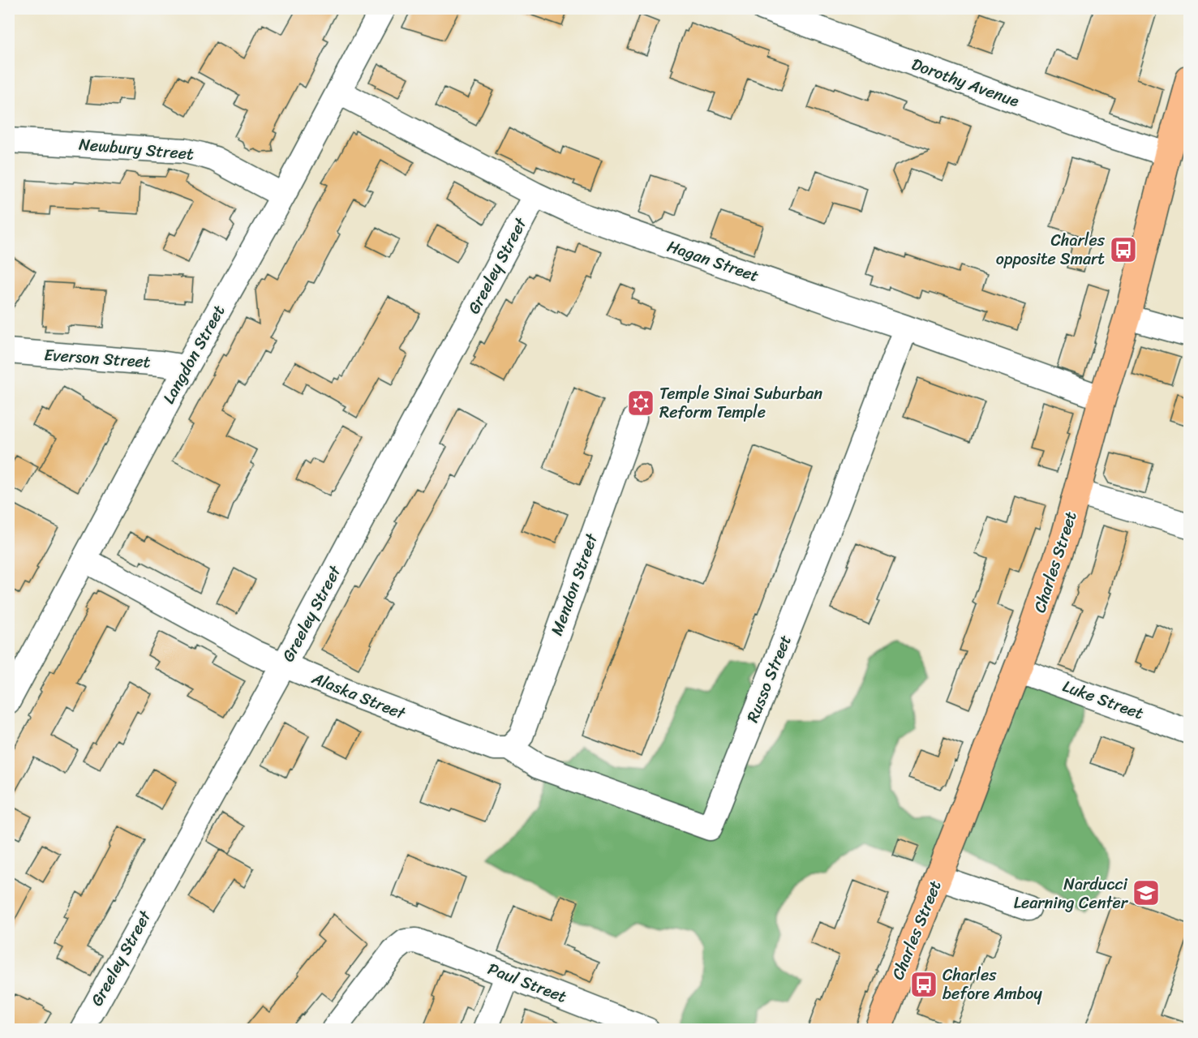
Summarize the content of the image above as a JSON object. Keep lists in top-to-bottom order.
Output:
{
  "streets": {
    "main road": ["Charles Street"],
    "street": [
      "Dorothy Avenue",
      "Newbury Street",
      "Hagan Street",
      "Greeley Street",
      "Langdon Street",
      "Everson Street",
      "Mendon Street",
      "Russo Street",
      "Alaska Street",
      "Luke Street",
      "Paul Street"
    ]
  },
  "crossings": [
    ["Dorothy Avenue", "Charles Street"],
    ["Newbury Street", "Langdon Street"],
    ["Hagan Street", "Greeley Street"],
    ["Hagan Street", "Langdon Street"],
    ["Hagan Street", "Charles Street"],
    ["Hagan Street", "Russo Street"],
    ["Greeley Street", "Alaska Street"],
    ["Langdon Street", "Everson Street"],
    ["Langdon Street", "Alaska Street"],
    ["Charles Street", "Luke Street"],
    ["Mendon Street", "Russo Street"],
    ["Mendon Street", "Alaska Street"],
    ["Russo Street", "Alaska Street"]
  ],
  "places": {
    "bus stop": ["Charles opposite Smart", "Charles before Amboy"],
    "synagogue": ["Temple Sinai Suburban Reform Temple"],
    "school or university": ["Narducci Learning Center"]
  }
}
